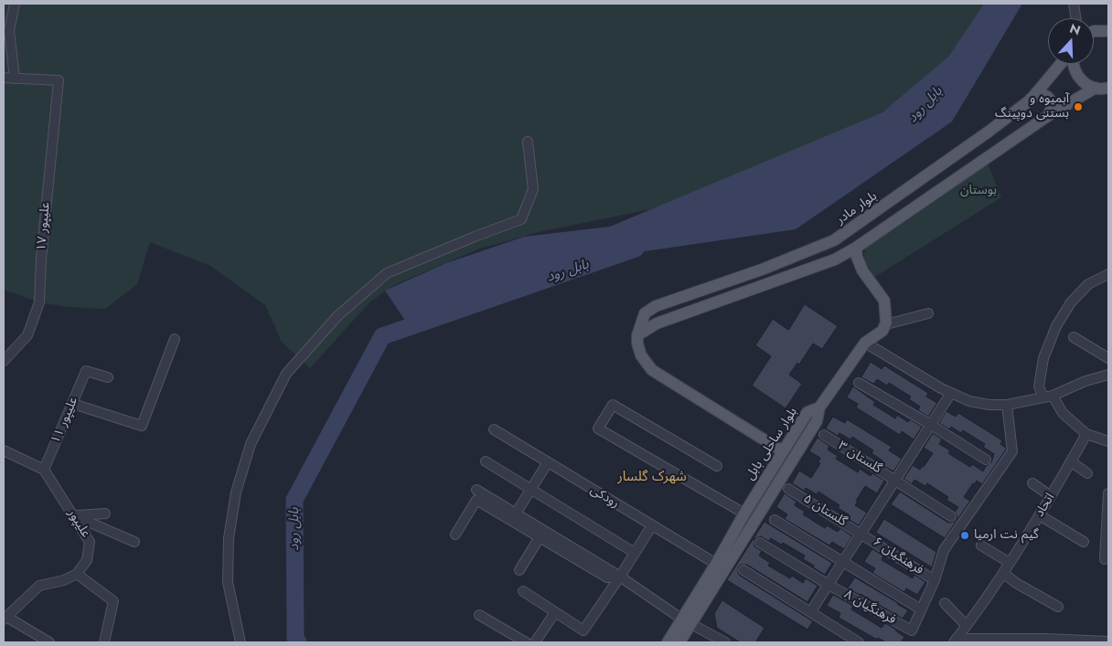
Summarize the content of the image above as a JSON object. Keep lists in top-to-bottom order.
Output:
{
  "streets": {
    "main road": ["بلوار مادر", "بلوار ساحلی بابل"],
    "street": [
      "علیپور ۱۷",
      "علیپور ۱۱",
      "گلستان ۳",
      "رودکی",
      "اتحاد",
      "گلستان ۵",
      "علیپور",
      "فرهنگیان ۶",
      "فرهنگیان ۸"
    ]
  },
  "crossings": [
    ["علیپور ۱۱", "علیپور"],
    ["بلوار ساحلی بابل", "رودکی"],
    ["گلستان ۵", "فرهنگیان ۶"]
  ],
  "districts": ["شهرک گلسار"],
  "water": ["بابل رود"],
  "parks": ["بوستان"],
  "places": ["آبمیوه و بستنی دوپینگ", "گیم نت ارمیا"],
  "north": "top"
}
